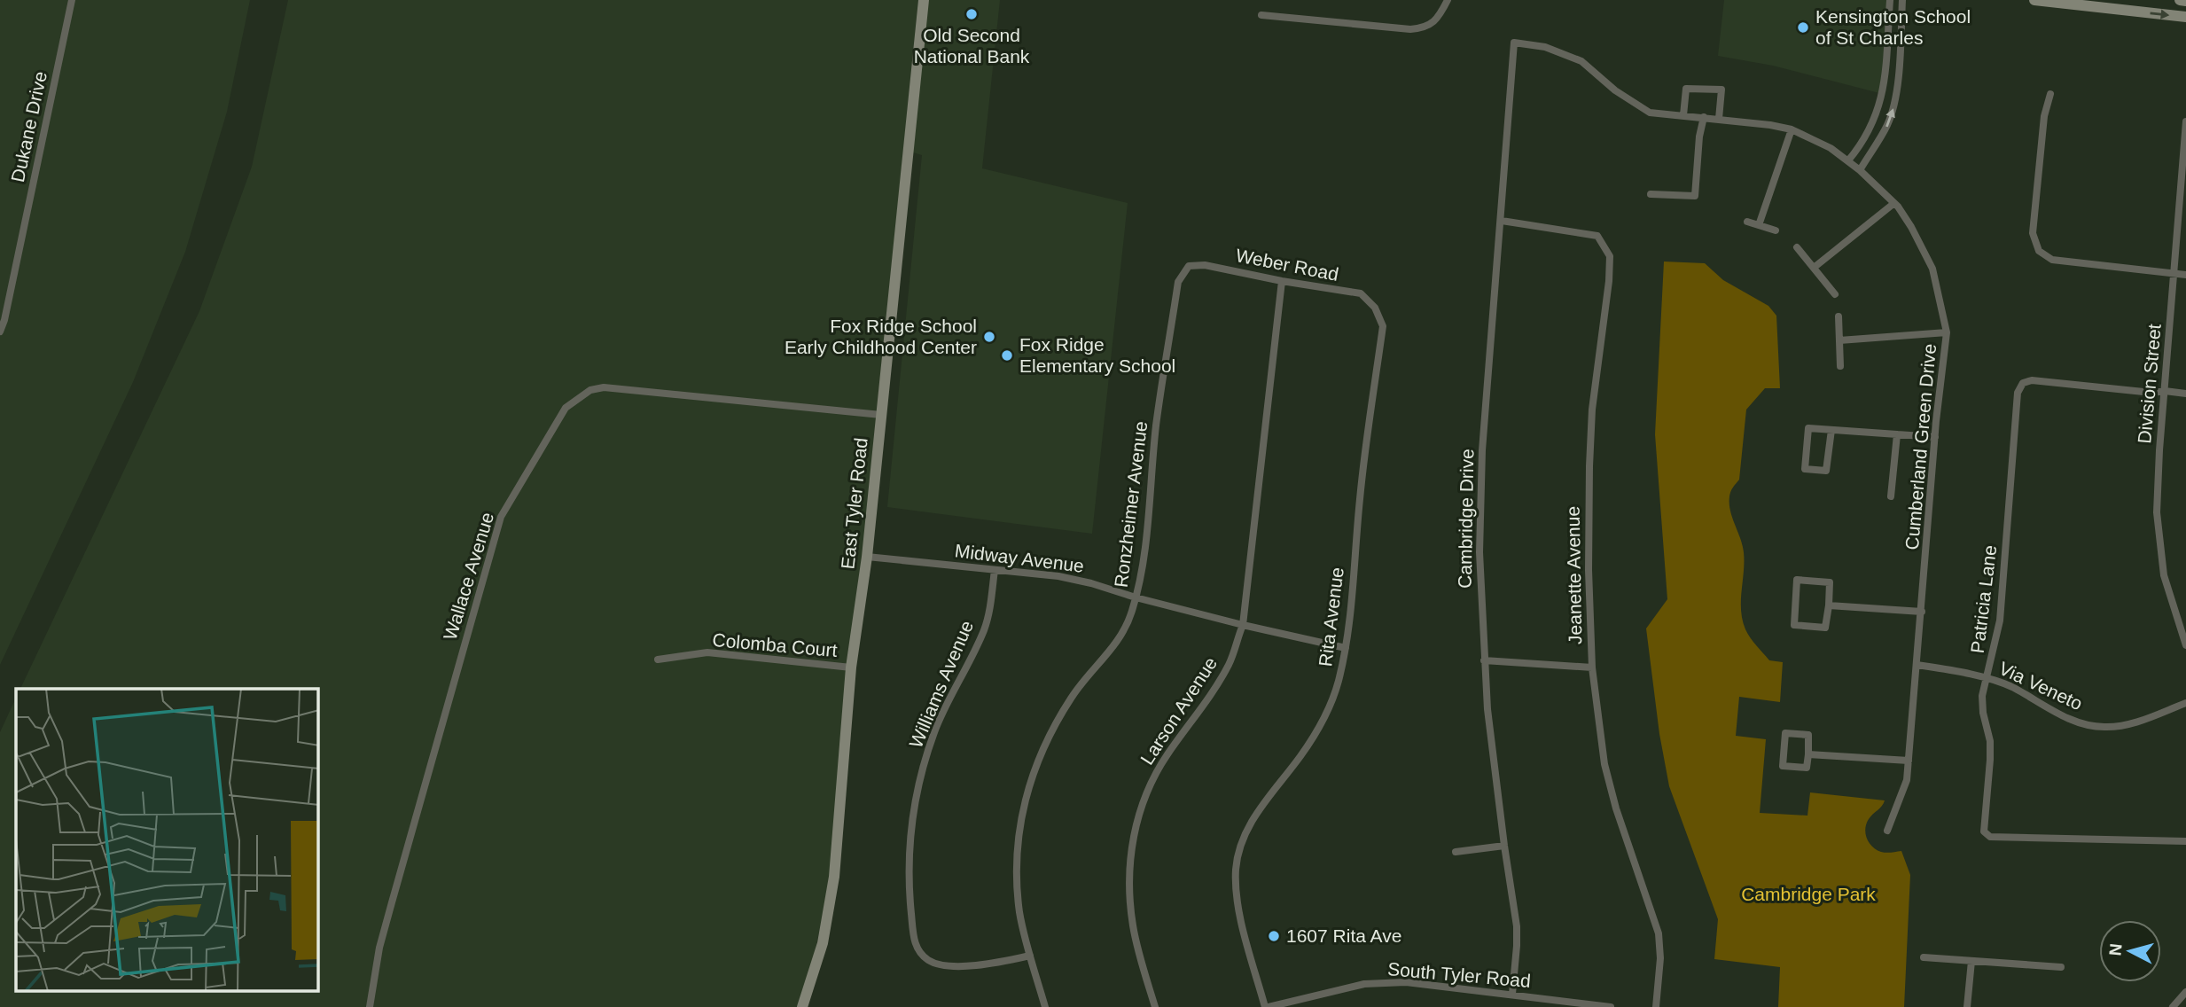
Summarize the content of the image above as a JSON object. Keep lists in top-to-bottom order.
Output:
{
  "streets": {
    "street": [
      "Dukane Drive",
      "Weber Road",
      "Division Street",
      "Cumberland Green Drive",
      "East Tyler Road",
      "Ronzheimer Avenue",
      "Cambridge Drive",
      "Midway Avenue",
      "Jeanette Avenue",
      "Wallace Avenue",
      "Patricia Lane",
      "Rita Avenue",
      "Colomba Court",
      "Williams Avenue",
      "Via Veneto",
      "Larson Avenue",
      "South Tyler Road"
    ]
  },
  "crossings": [
    ["Weber Road", "Ronzheimer Avenue"],
    ["Weber Road", "Rita Avenue"],
    ["Weber Road", "Larson Avenue"],
    ["Division Street", "Patricia Lane"],
    ["Cumberland Green Drive", "Cambridge Drive"],
    ["Cumberland Green Drive", "Via Veneto"],
    ["East Tyler Road", "Midway Avenue"],
    ["East Tyler Road", "Wallace Avenue"],
    ["East Tyler Road", "Colomba Court"],
    ["Ronzheimer Avenue", "Midway Avenue"],
    ["Ronzheimer Avenue", "Williams Avenue"],
    ["Cambridge Drive", "Jeanette Avenue"],
    ["Cambridge Drive", "South Tyler Road"],
    ["Midway Avenue", "Rita Avenue"],
    ["Midway Avenue", "Williams Avenue"],
    ["Midway Avenue", "Larson Avenue"],
    ["Patricia Lane", "Via Veneto"],
    ["Rita Avenue", "South Tyler Road"]
  ],
  "parks": ["Cambridge Park"],
  "places": [
    "Old Second National Bank",
    "Kensington School of St Charles",
    "Fox Ridge School Early Childhood Center",
    "Fox Ridge Elementary School",
    "1607 Rita Ave"
  ],
  "north": "left"
}
